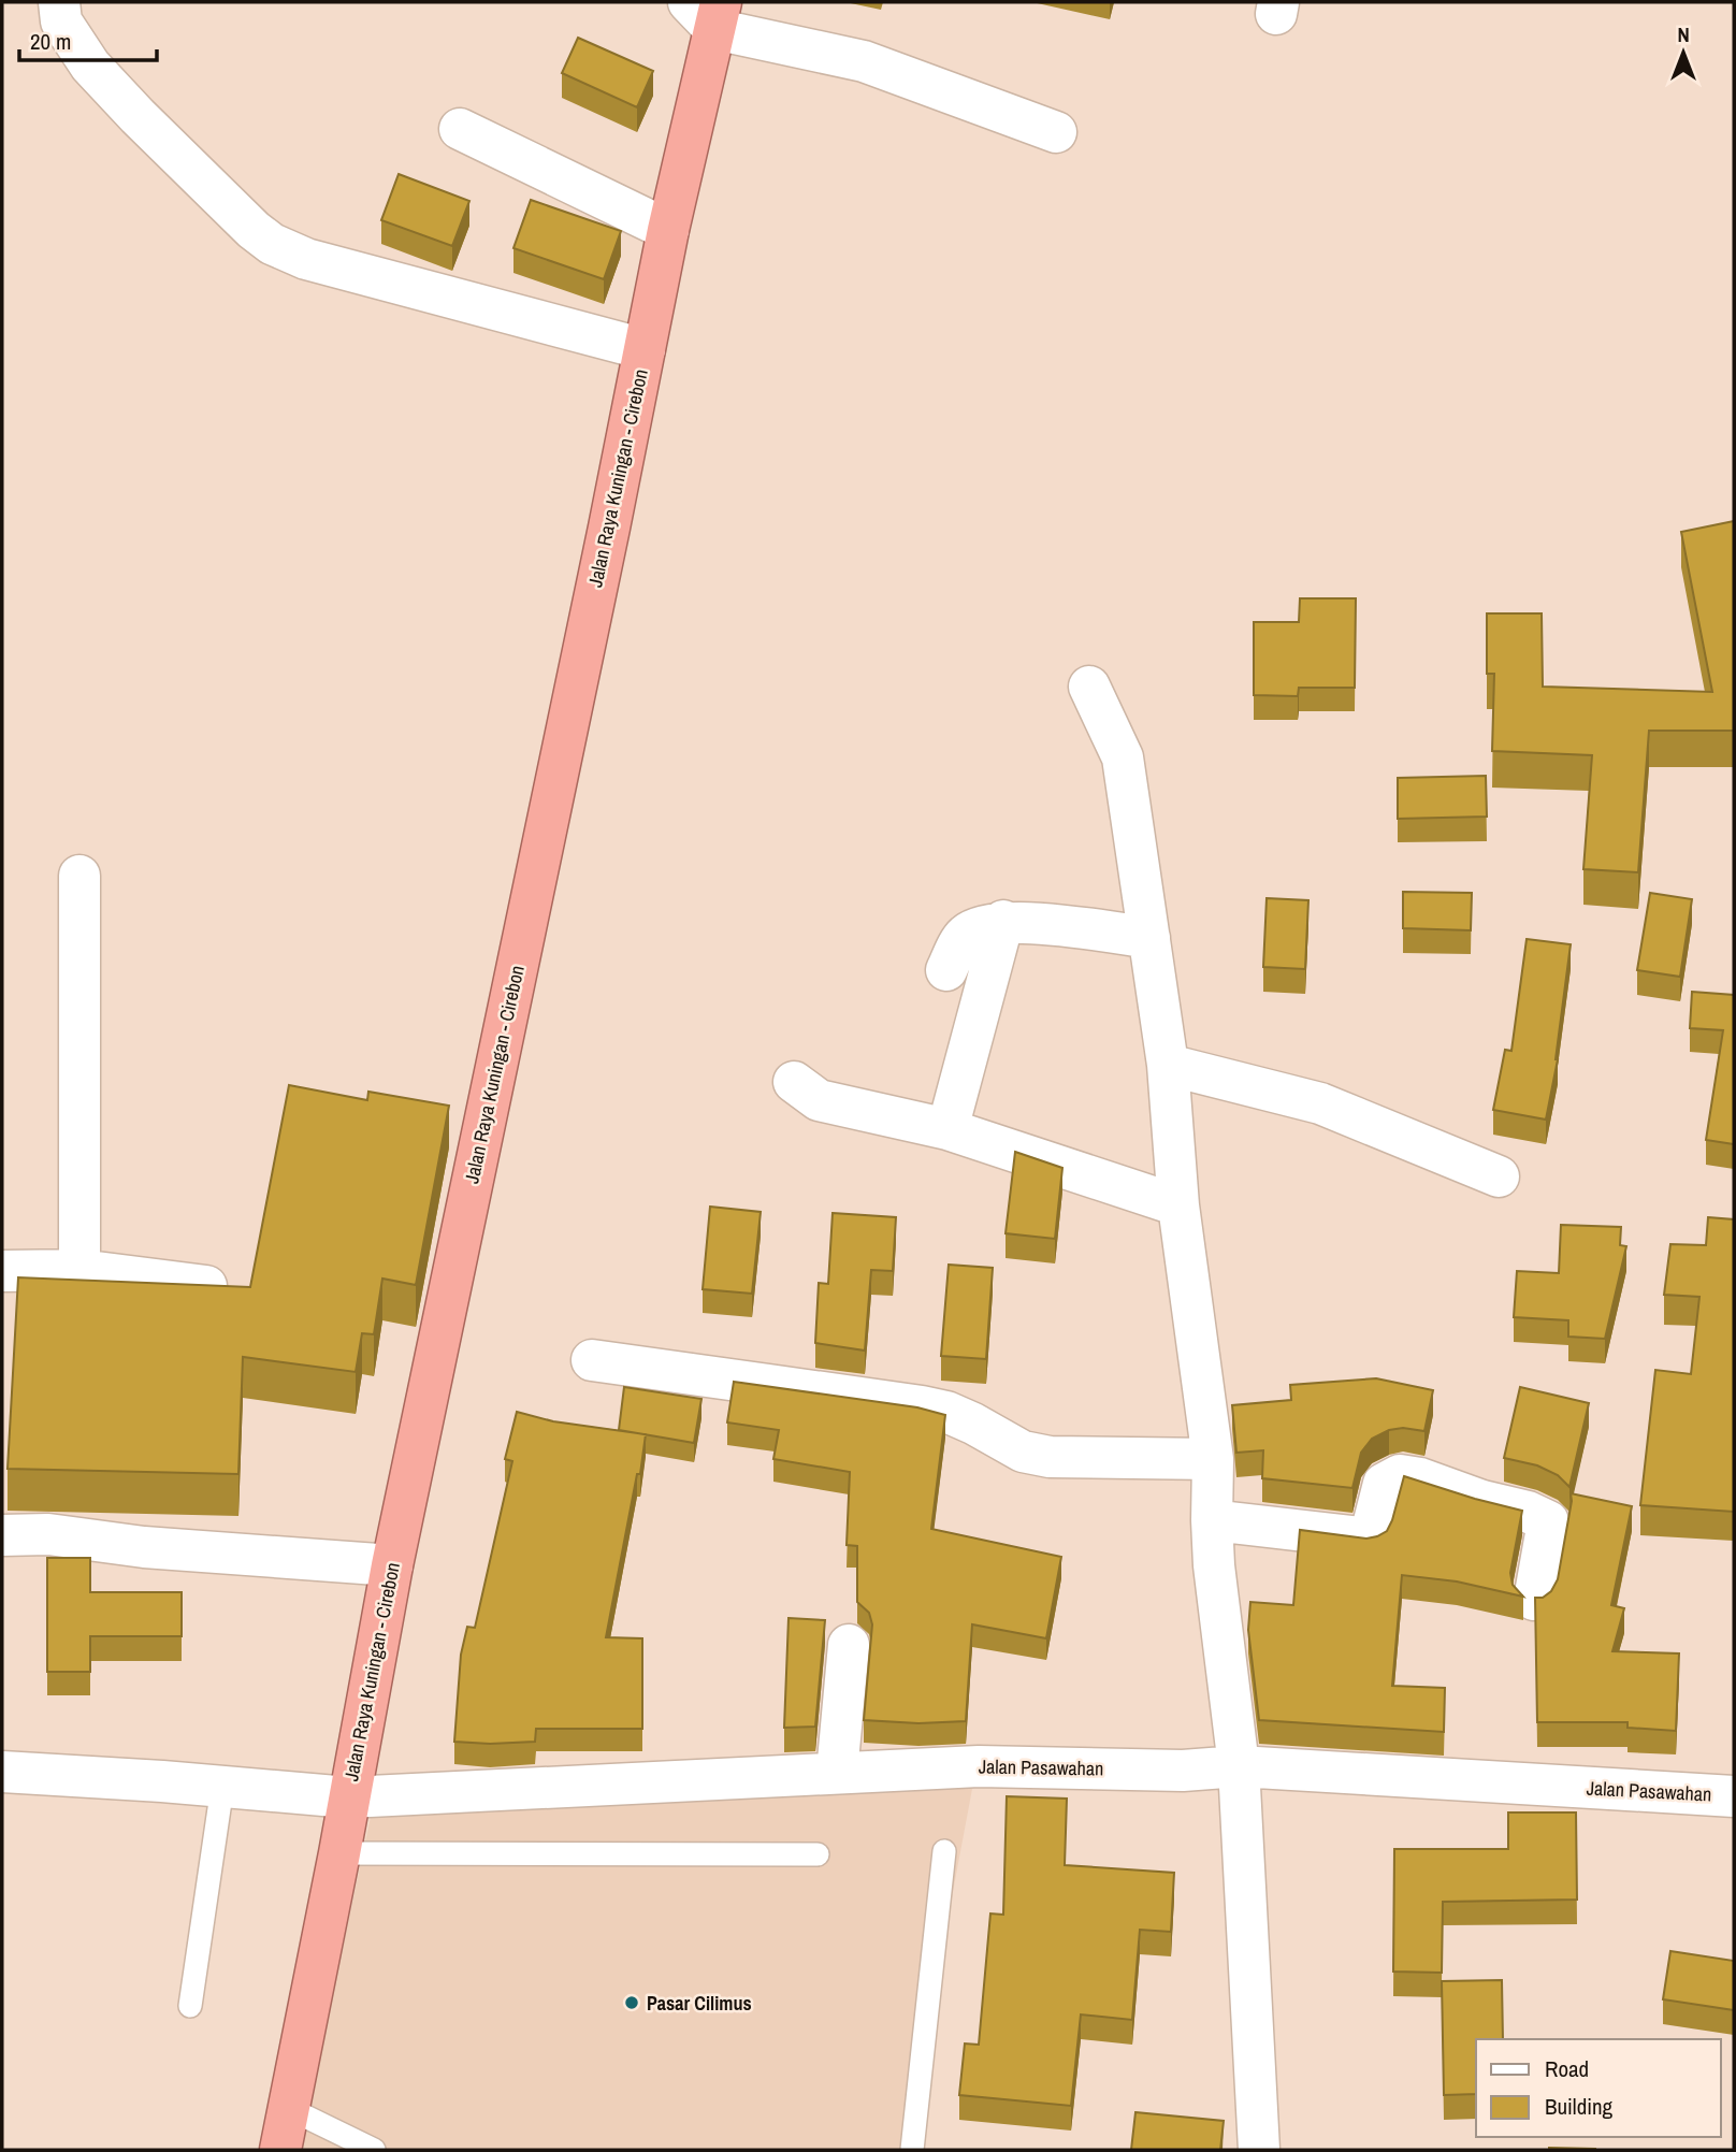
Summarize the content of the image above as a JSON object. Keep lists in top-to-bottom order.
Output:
{
  "streets": {
    "highway": ["Jalan Raya Kuningan - Cirebon"],
    "street": ["Jalan Pasawahan"]
  },
  "crossings": [
    ["Jalan Raya Kuningan - Cirebon", "Jalan Pasawahan"]
  ],
  "places": ["Pasar Cilimus"],
  "legend": ["Road", "Building"],
  "scale_bar": "20 m",
  "north": "top"
}
